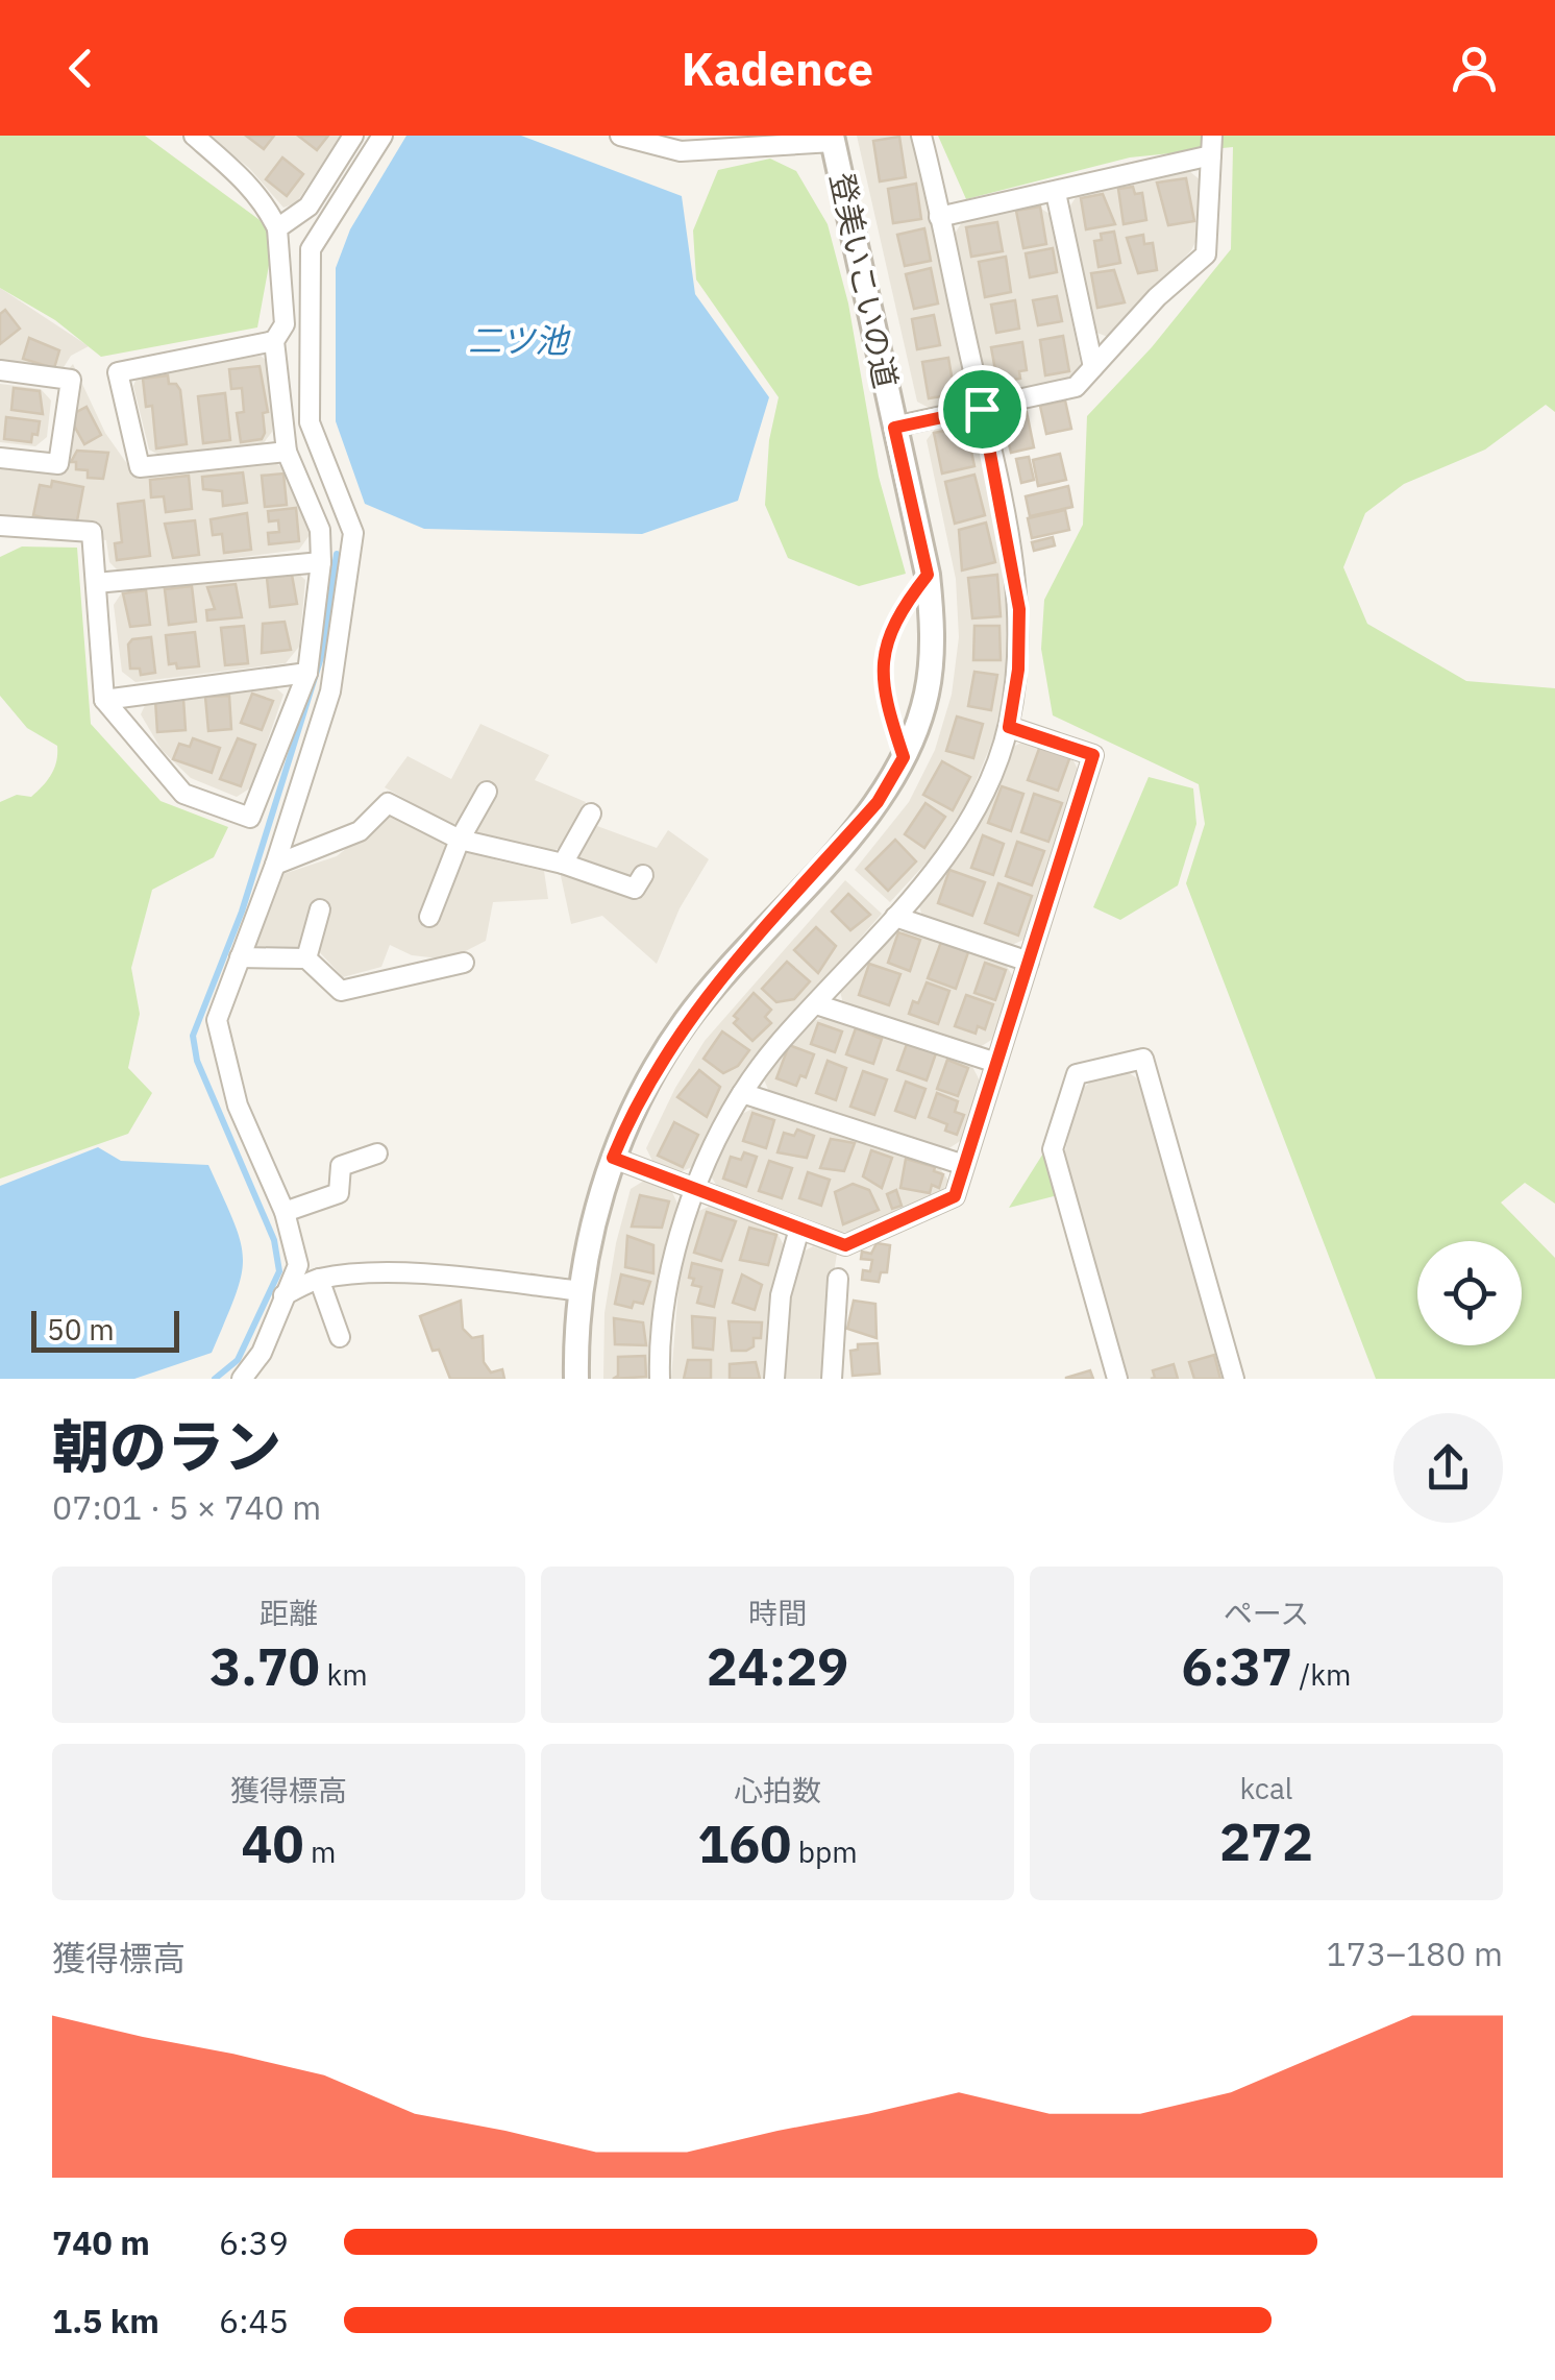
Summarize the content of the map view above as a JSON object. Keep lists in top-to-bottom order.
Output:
{
  "streets": {
    "street": ["登美いこいの道"]
  },
  "water": ["二ツ池"],
  "scale_bar": "50 m",
  "page": {
    "header": "Kadence",
    "scale": "50 m",
    "heading": ["朝のラン", "07:01 · 5 × 740 m"],
    "stats": [
      ["距離", "3.70 km"],
      ["時間", "24:29"],
      ["ペース", "6:37 /km"],
      ["獲得標高", "40 m"],
      ["心拍数", "160 bpm"],
      ["kcal", "272"]
    ],
    "chart": ["獲得標高", "173–180 m"],
    "list": [
      {
        "name": "740 m",
        "note": "6:39"
      },
      {
        "name": "1.5 km",
        "note": "6:45"
      }
    ]
  }
}
